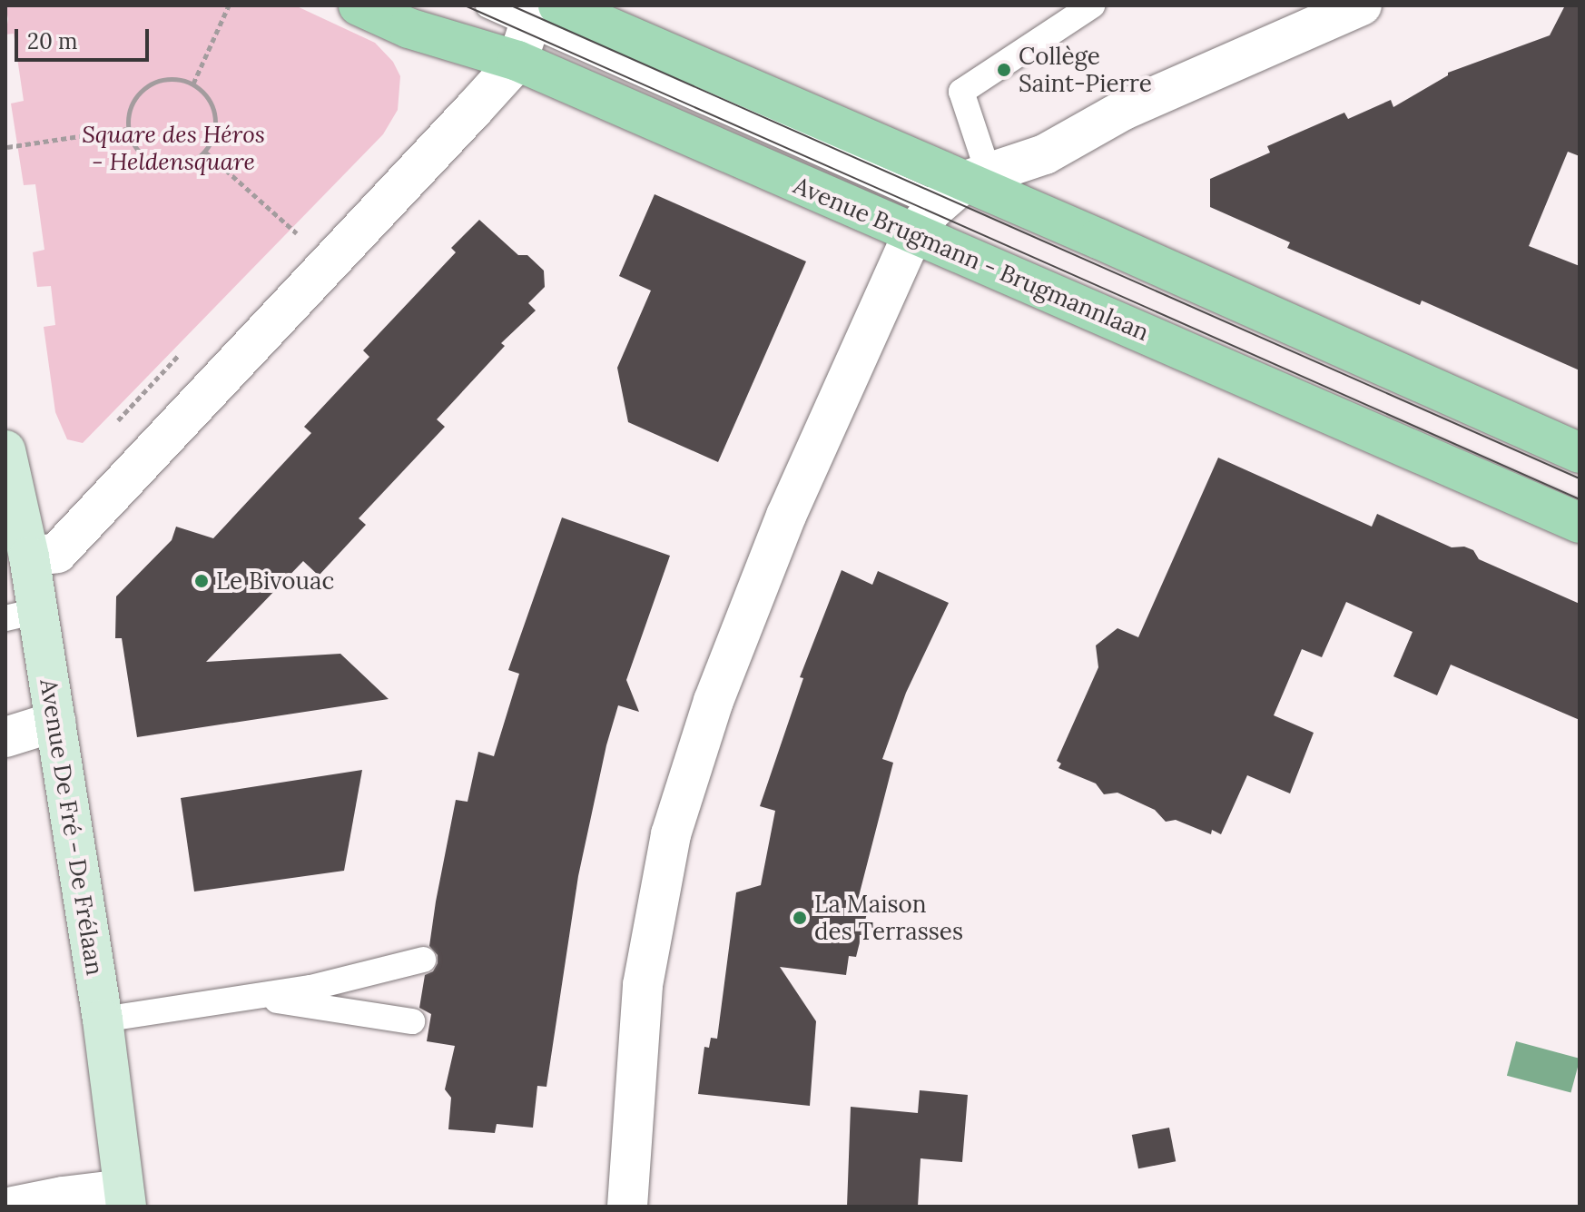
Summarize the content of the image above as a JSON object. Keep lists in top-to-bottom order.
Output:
{
  "streets": {
    "main road": ["Avenue Brugmann - Brugmannlaan", "Avenue De Fré - De Frélaan"]
  },
  "parks": ["Square des Héros - Heldensquare"],
  "places": ["Collège Saint-Pierre", "Le Bivouac", "La Maison des Terrasses"],
  "scale_bar": "20 m"
}
